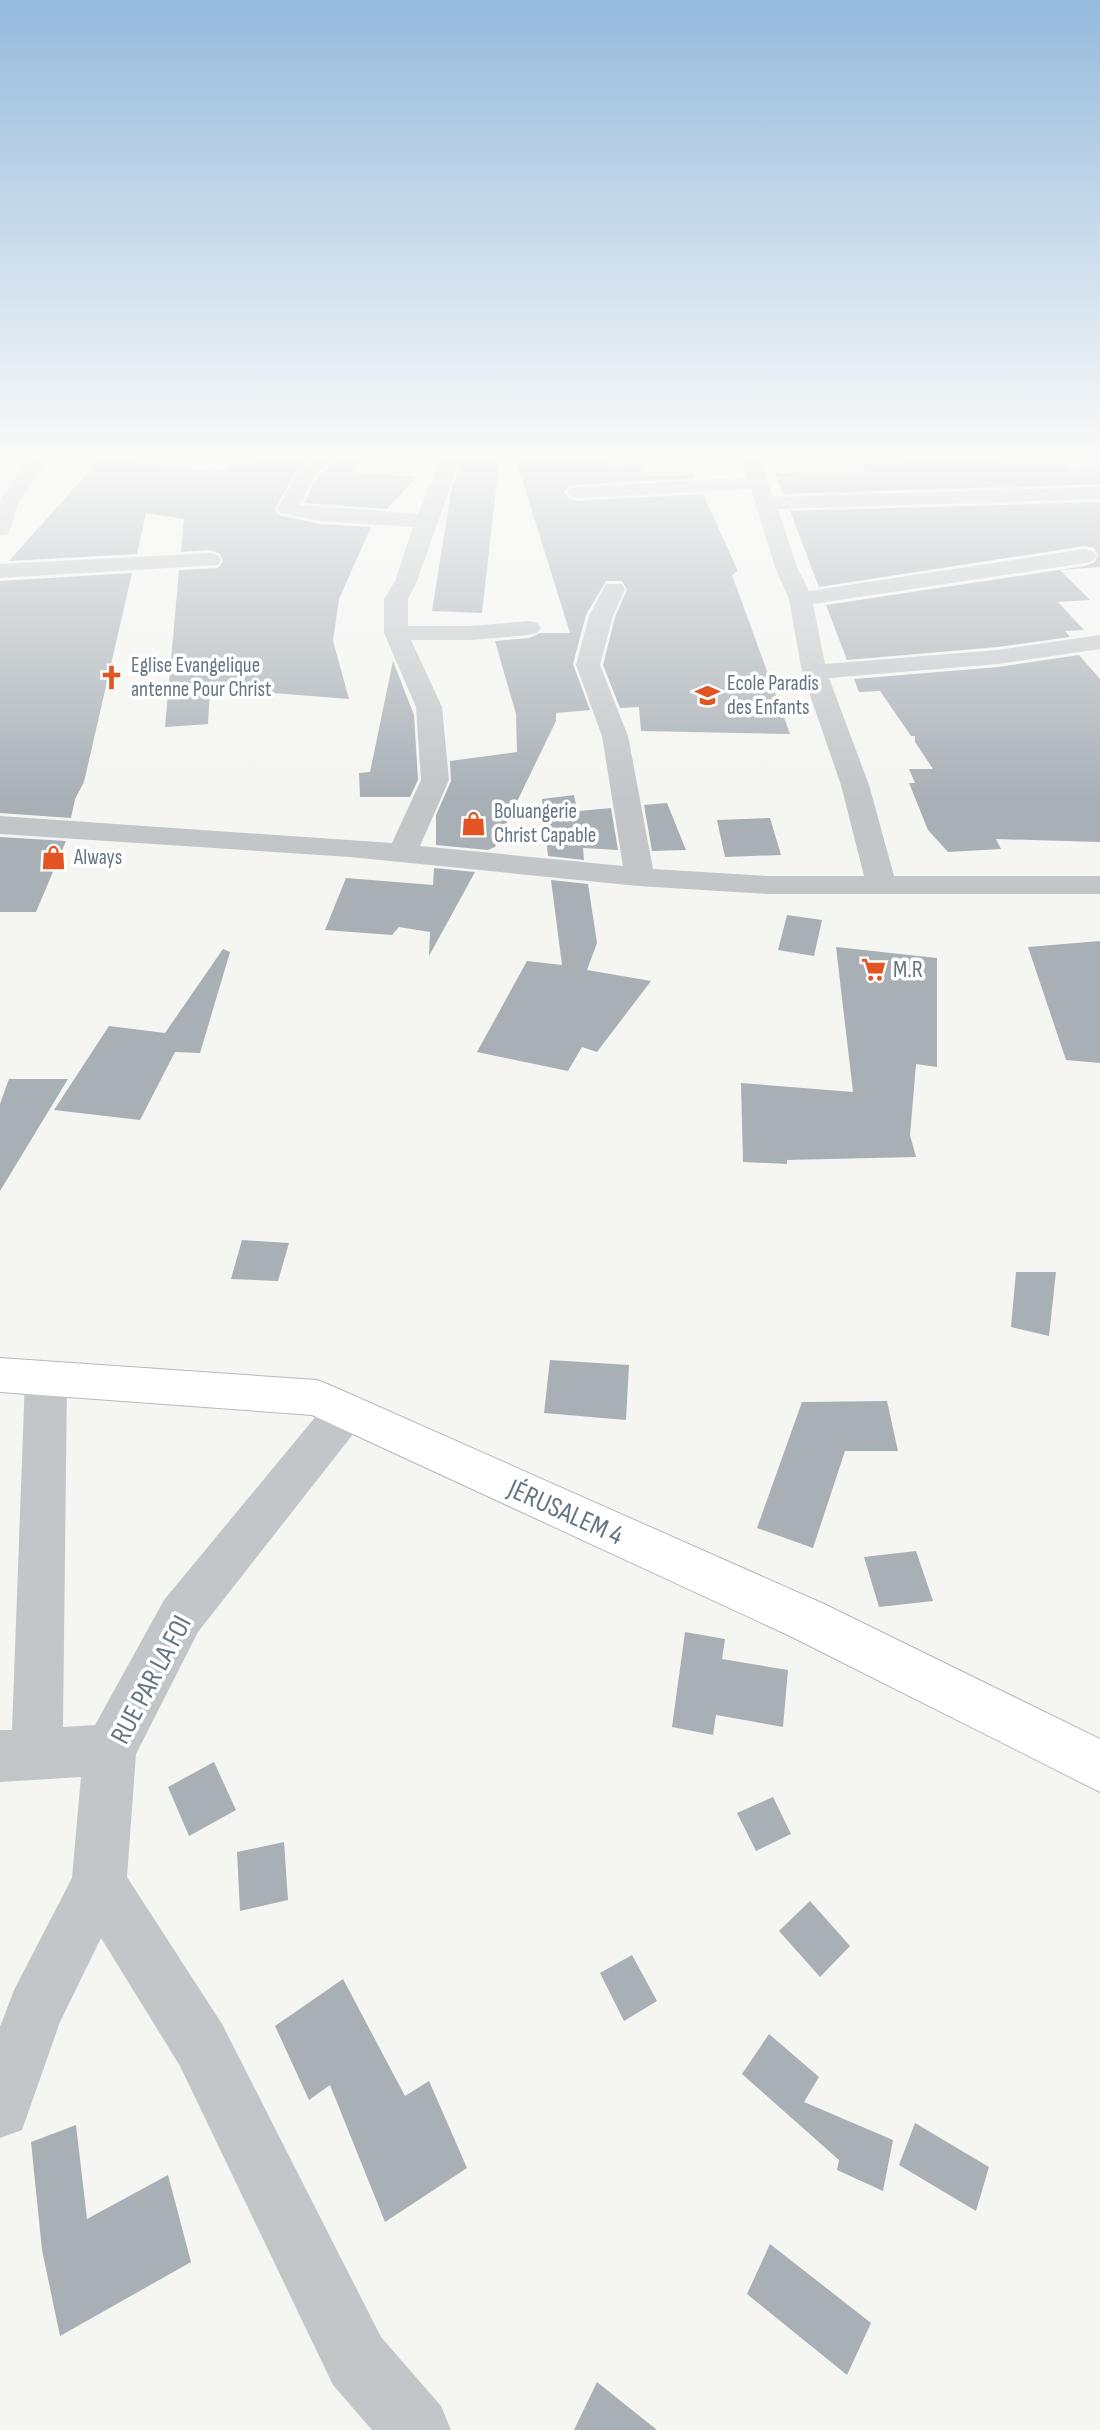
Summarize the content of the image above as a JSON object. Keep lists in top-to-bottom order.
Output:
{
  "streets": {
    "street": ["JÉRUSALEM 4", "RUE PAR LA FOI"]
  },
  "crossings": [
    ["JÉRUSALEM 4", "RUE PAR LA FOI"]
  ],
  "places": {
    "church": ["Eglise Evangelique antenne Pour Christ"],
    "school or university": ["Ecole Paradis des Enfants"],
    "shop": ["Boluangerie Christ Capable", "Always"],
    "supermarket": ["M.R"]
  }
}
